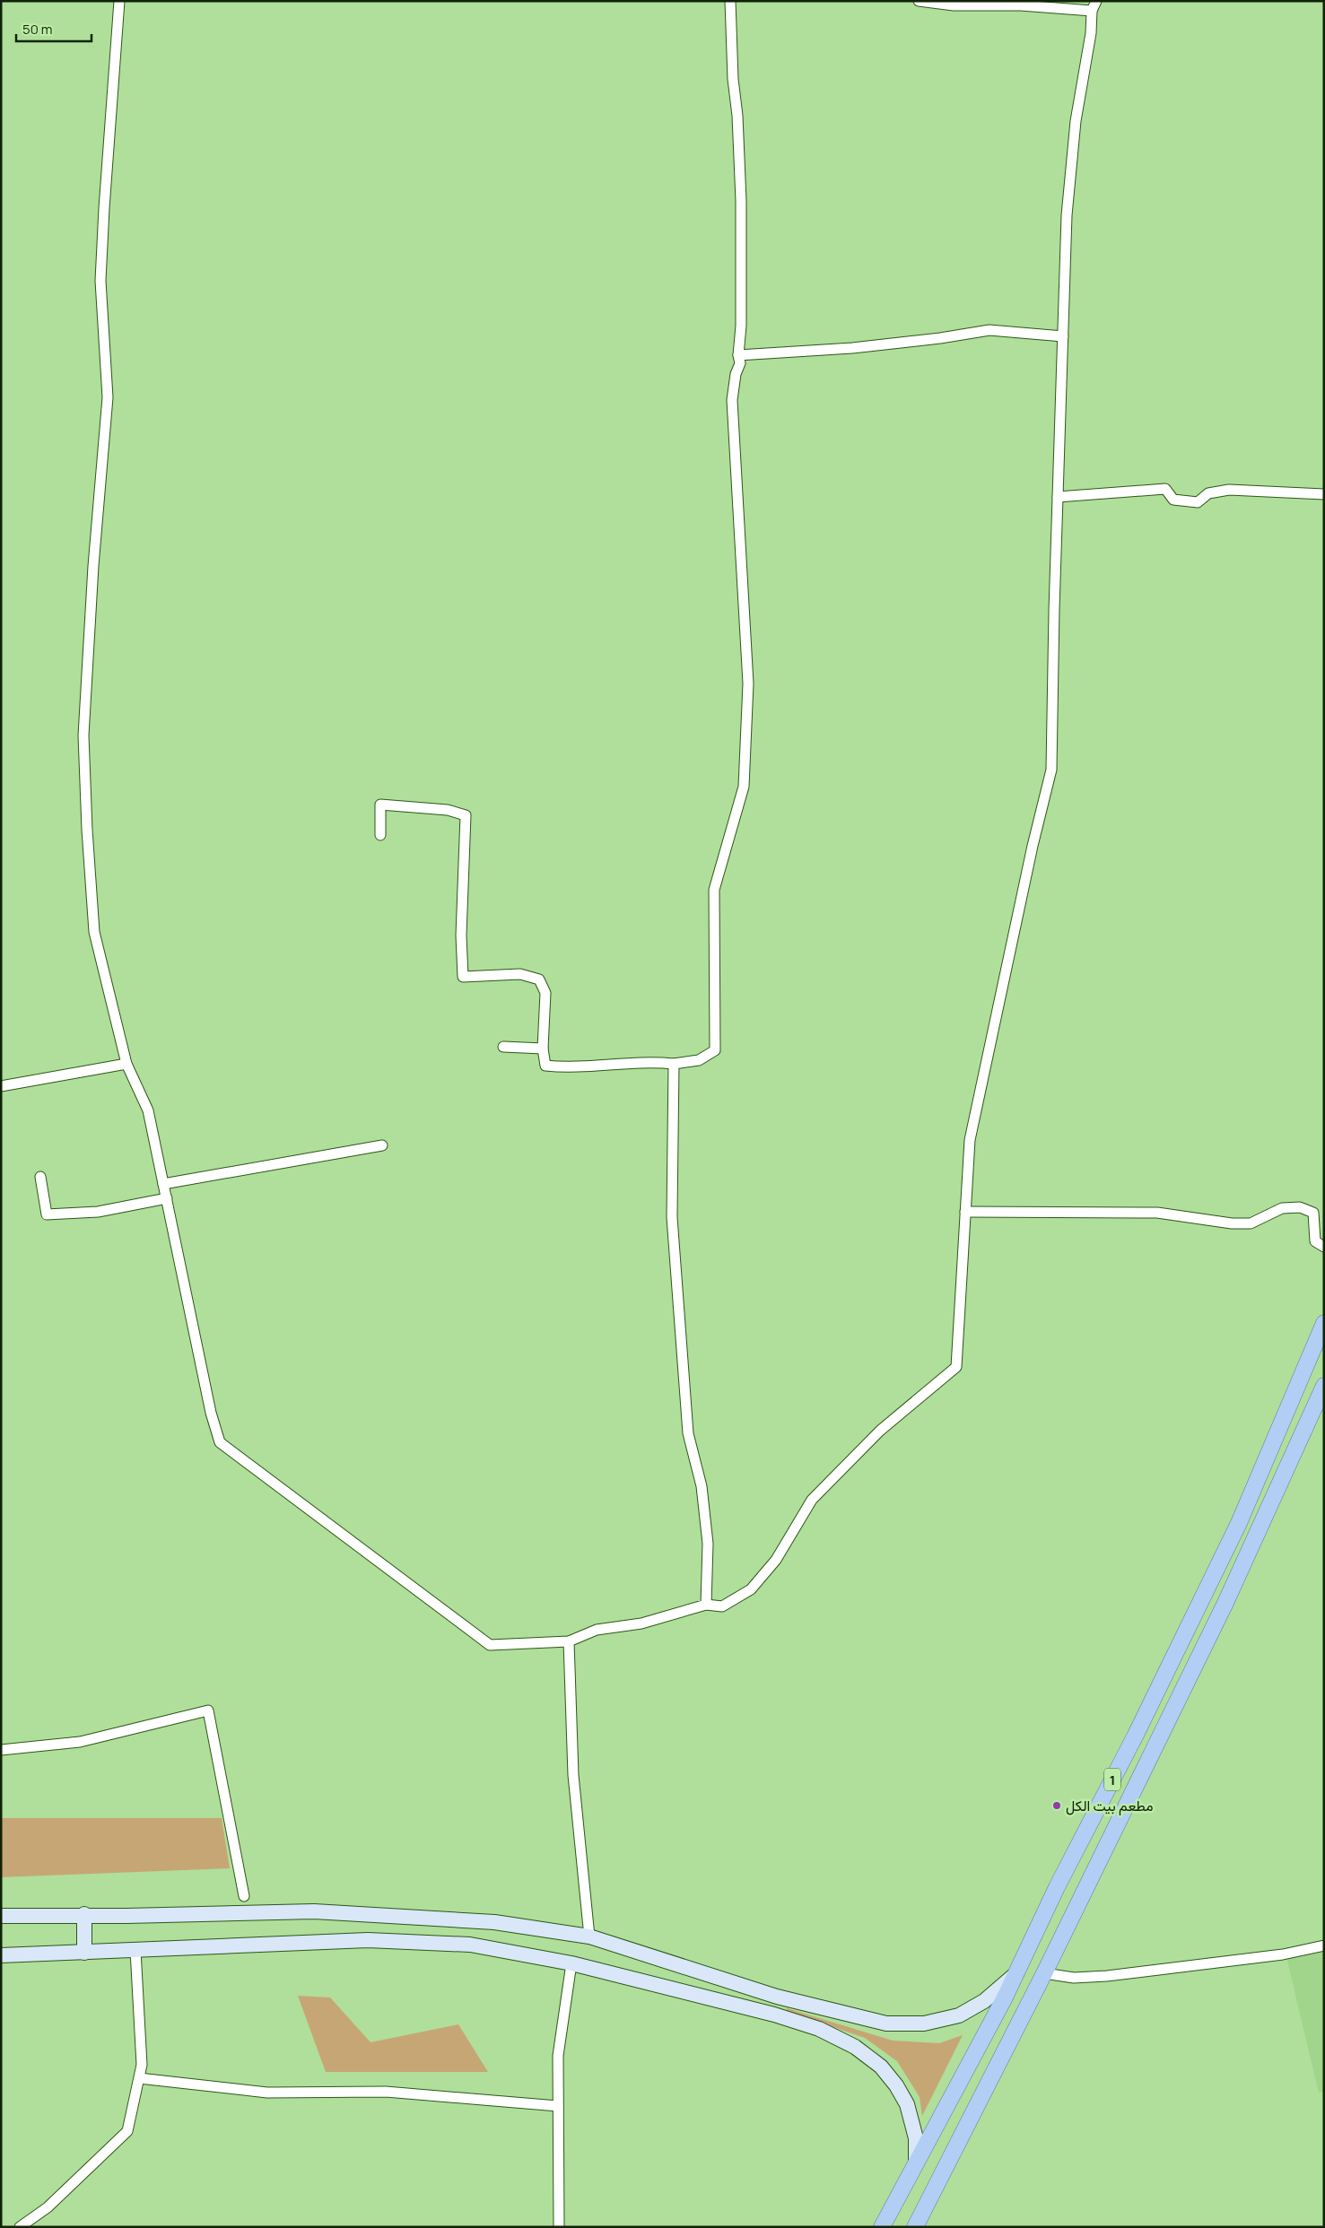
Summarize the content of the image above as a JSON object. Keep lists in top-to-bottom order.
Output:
{
  "streets": {
    "main road": ["1"]
  },
  "places": ["مطعم بيت الكل"],
  "scale_bar": "50 m"
}
